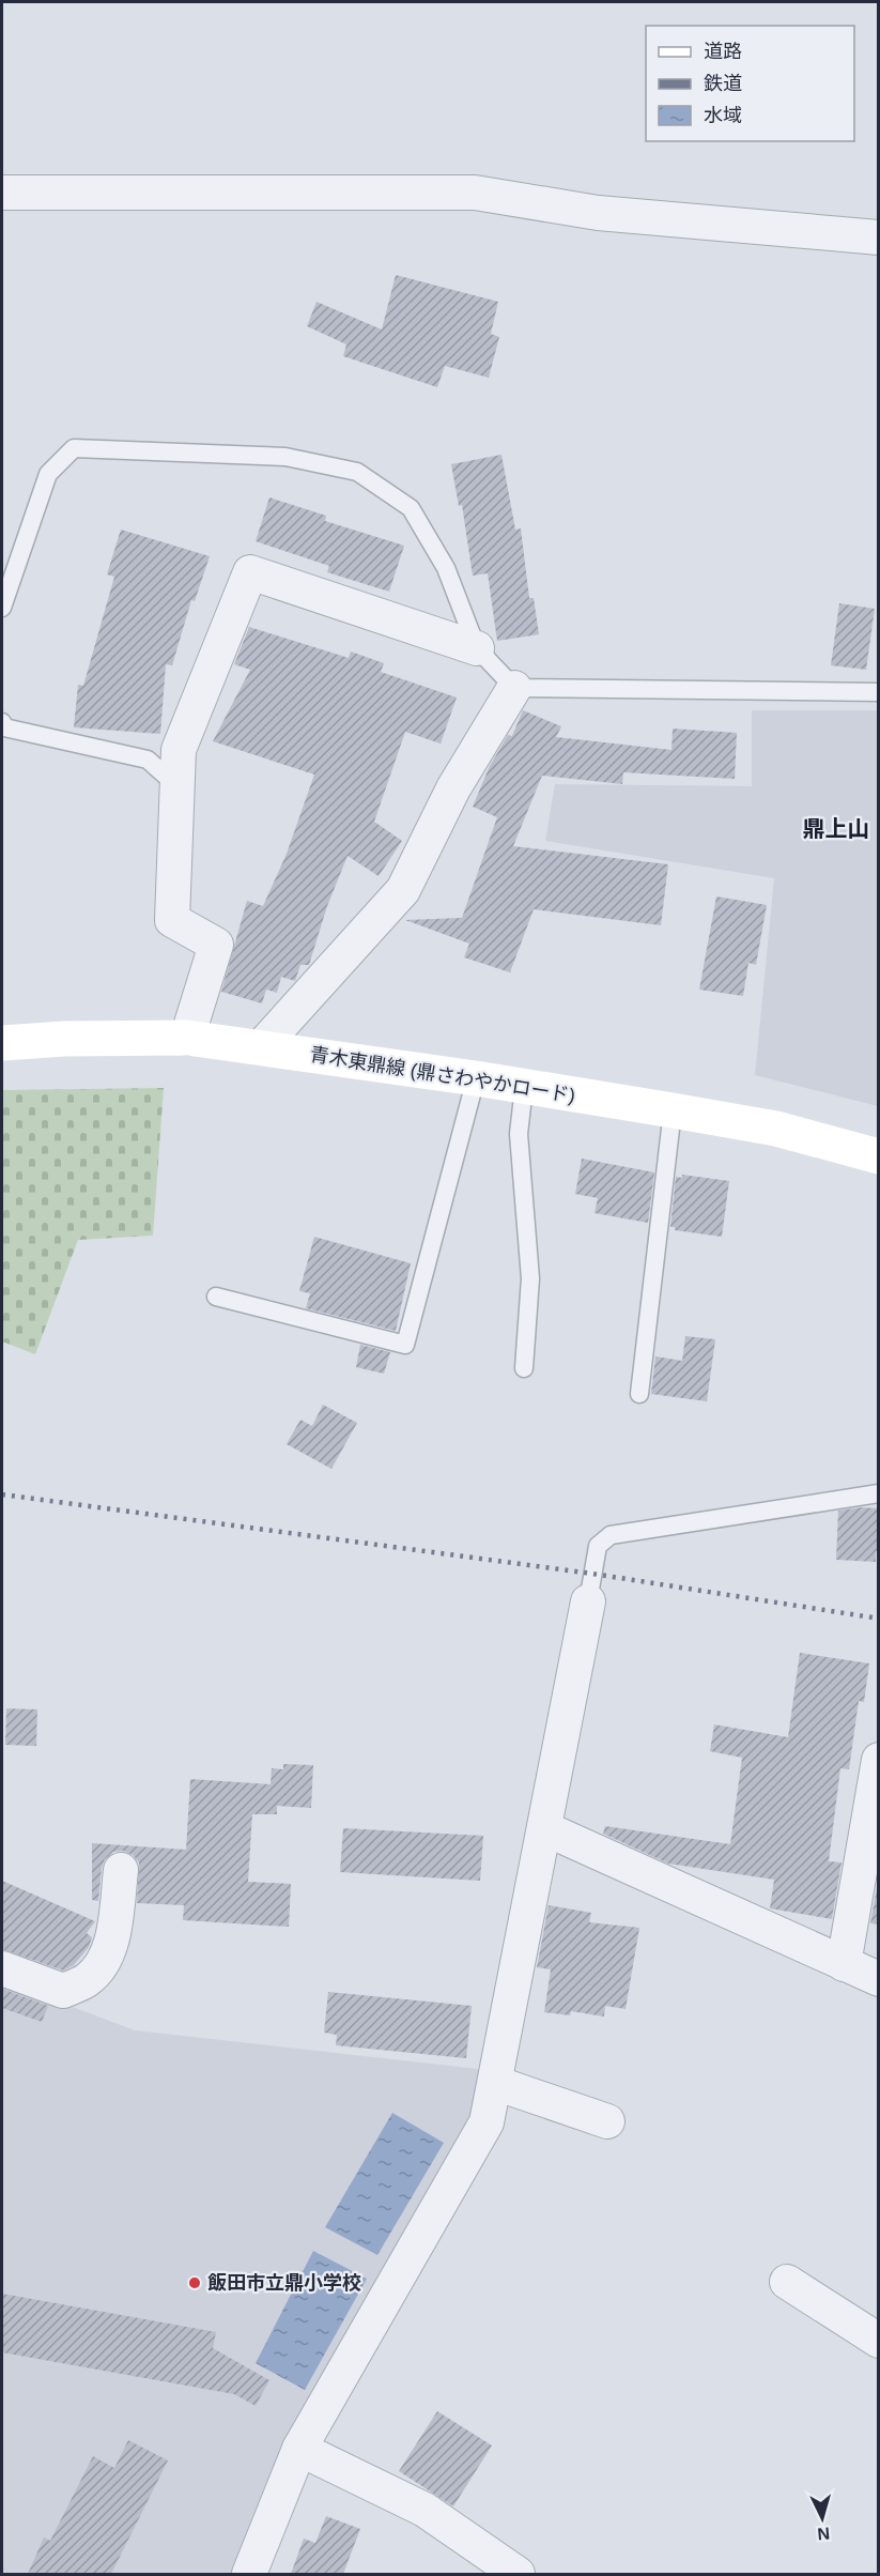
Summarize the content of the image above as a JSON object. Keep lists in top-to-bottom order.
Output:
{
  "streets": {
    "main road": ["青木東鼎線 (鼎さわやかロード)"]
  },
  "districts": ["鼎上山"],
  "places": ["飯田市立鼎小学校"],
  "legend": ["道路", "鉄道", "水域"],
  "north": "bottom"
}
